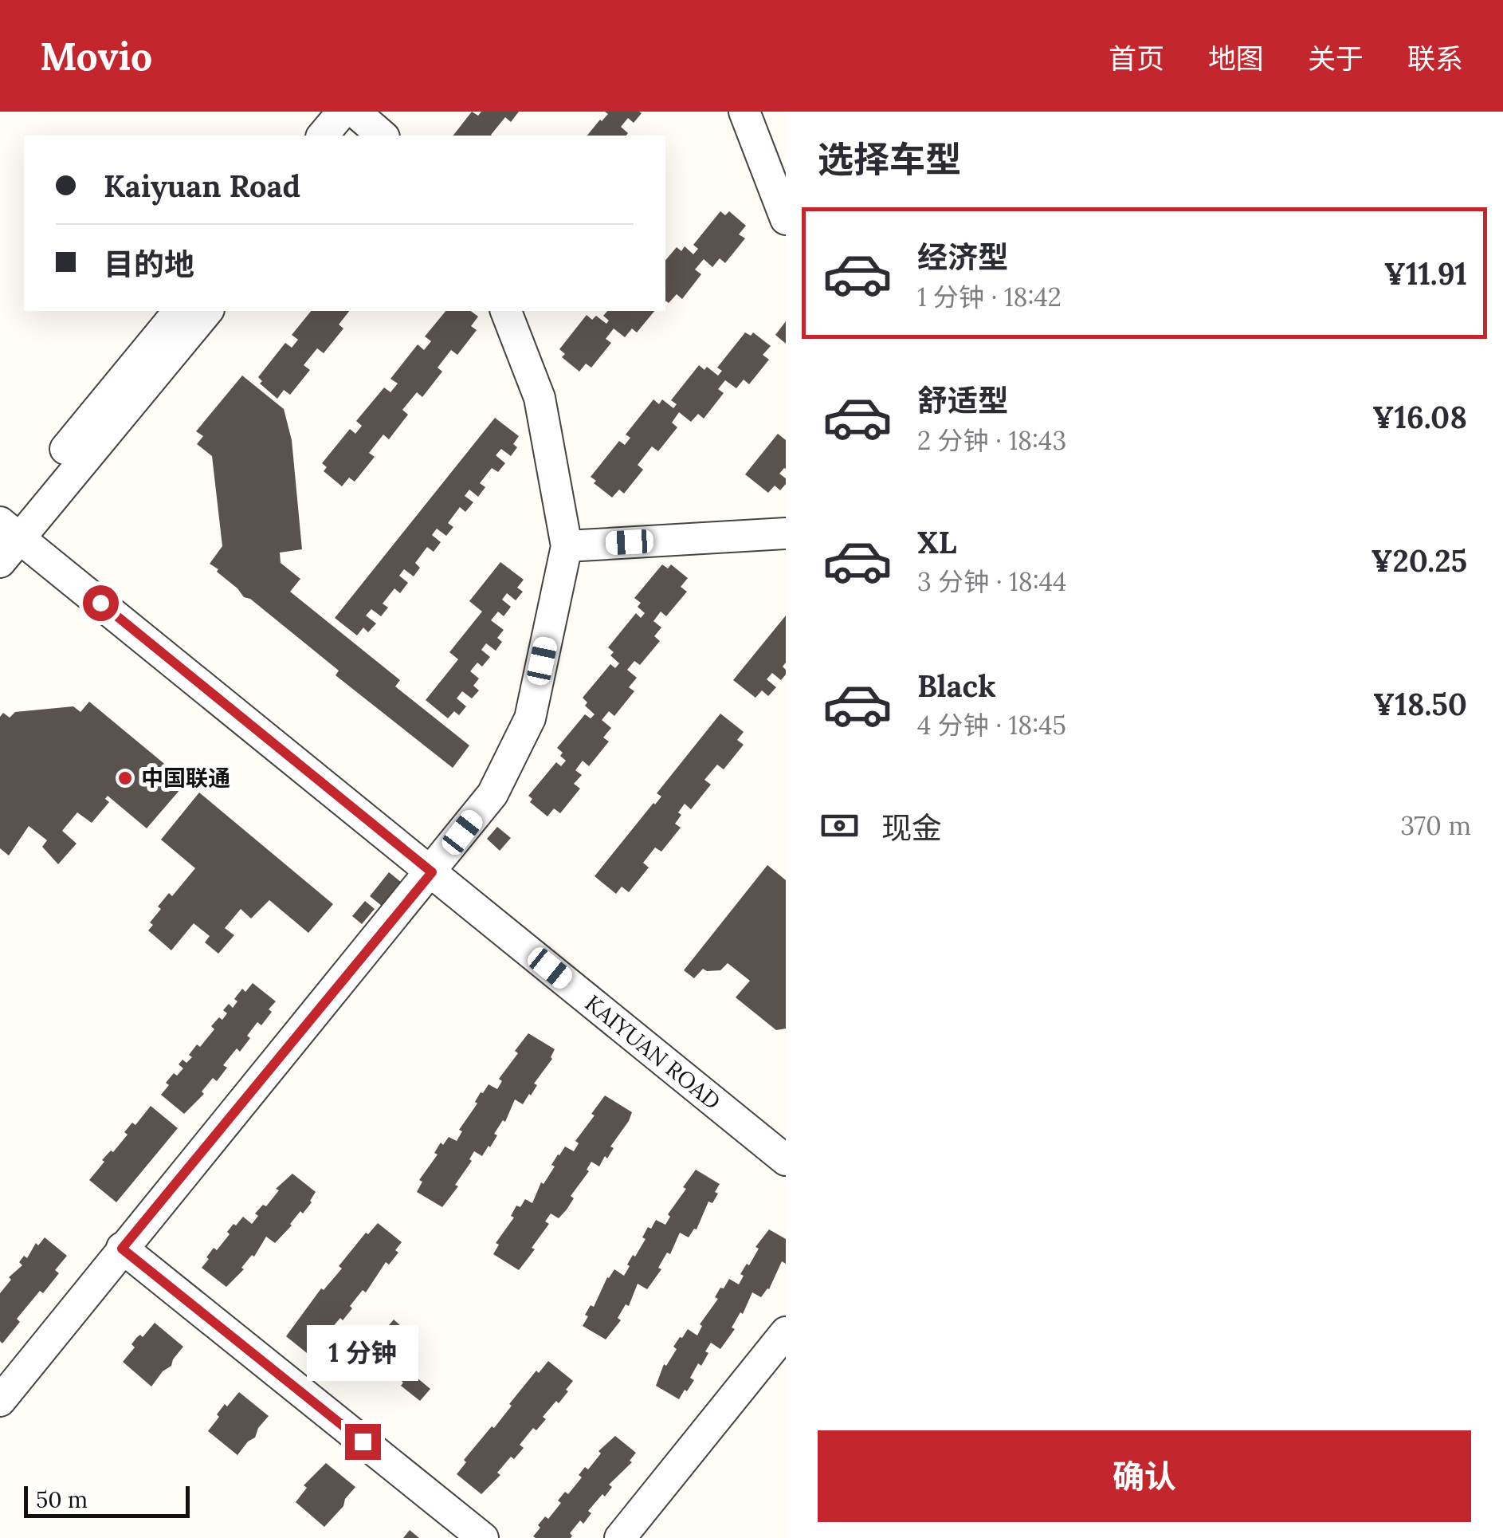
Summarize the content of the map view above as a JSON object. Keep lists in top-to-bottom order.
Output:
{
  "streets": {
    "street": ["KAIYUAN ROAD"]
  },
  "places": ["中国联通"],
  "scale_bar": "50 m",
  "page": {
    "header": "Movio",
    "nav": [
      "首页",
      "地图",
      "关于",
      "联系"
    ],
    "heading": "选择车型",
    "banner": ["Kaiyuan Road", "目的地"],
    "list": [
      {
        "name": "经济型",
        "note": "1 分钟 · 18:42",
        "value": "¥11.91"
      },
      {
        "name": "舒适型",
        "note": "2 分钟 · 18:43",
        "value": "¥16.08"
      },
      {
        "name": "XL",
        "note": "3 分钟 · 18:44",
        "value": "¥20.25"
      },
      {
        "name": "Black",
        "note": "4 分钟 · 18:45",
        "value": "¥18.50"
      }
    ],
    "pay": ["现金", "370 m"],
    "bubble": "1 分钟",
    "buttons": "确认",
    "scale": "50 m"
  }
}
